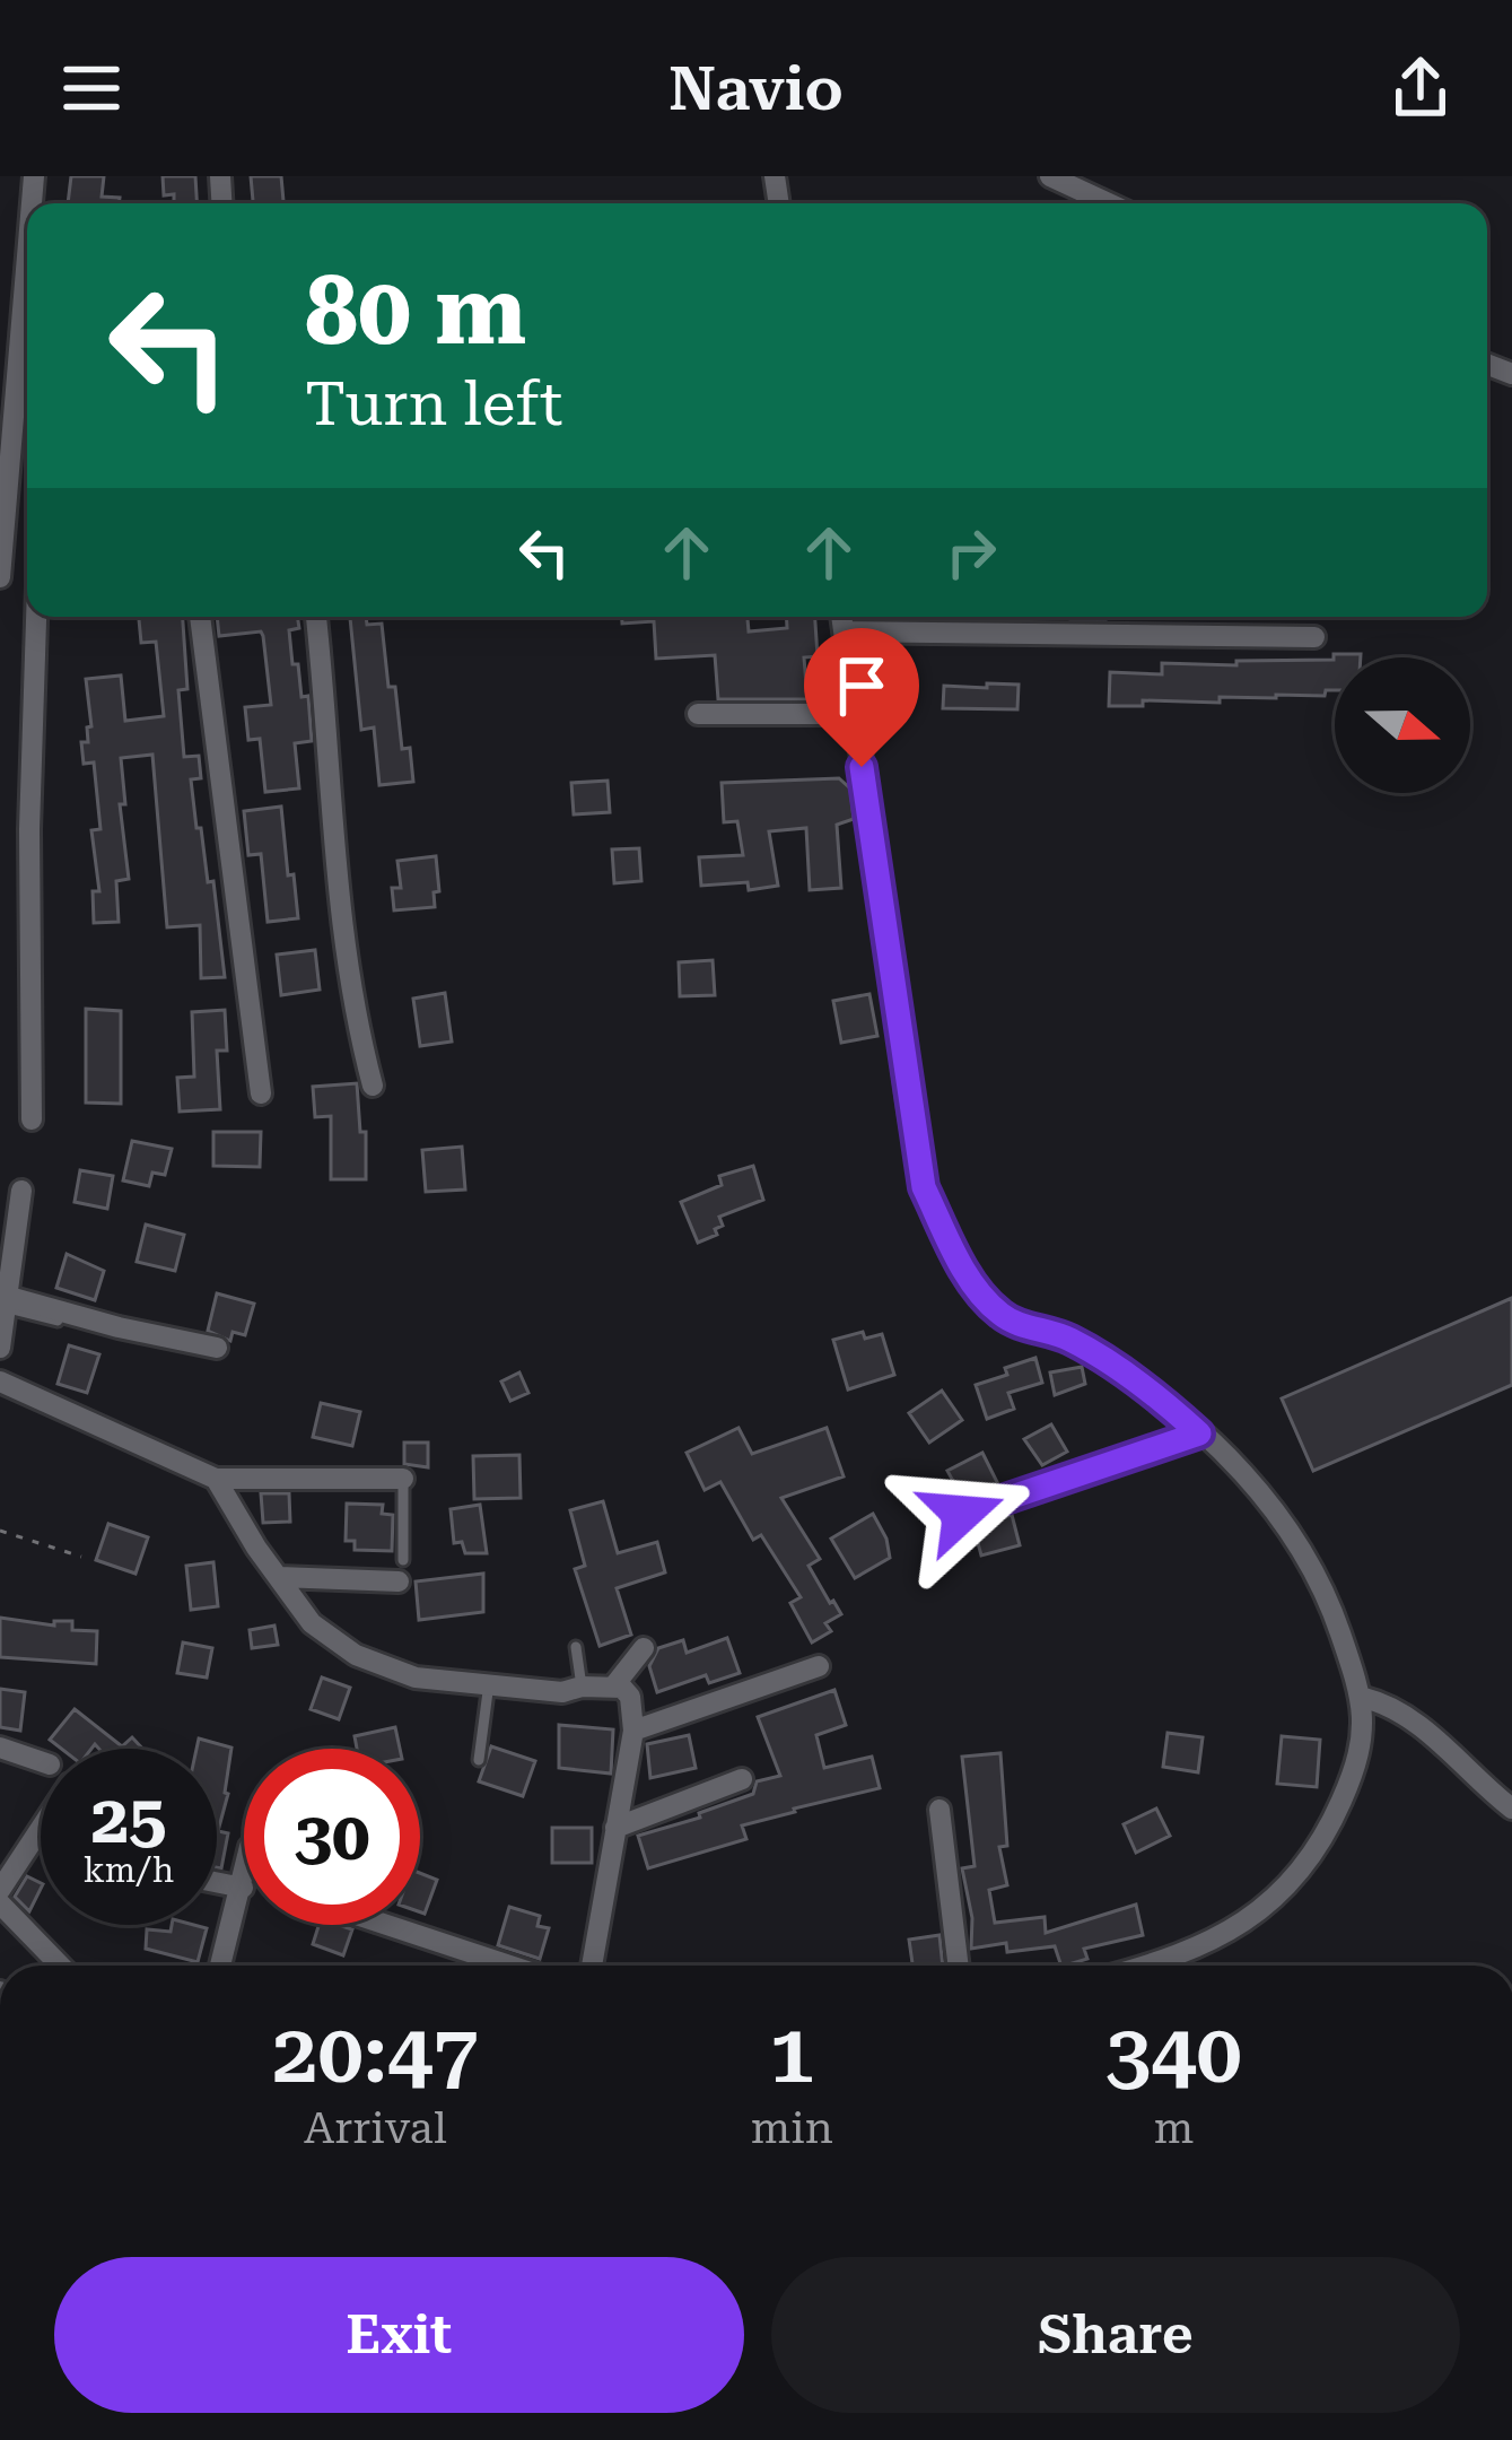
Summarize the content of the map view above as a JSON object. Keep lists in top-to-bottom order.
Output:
{
  "north": "right",
  "page": {
    "header": "Navio",
    "turn": ["80 m", "Turn left"],
    "speed": "25 km/h",
    "limit": "30",
    "eta": [
      "20:47",
      "Arrival",
      "1",
      "min",
      "340",
      "m"
    ],
    "buttons": ["Exit", "Share"]
  }
}
